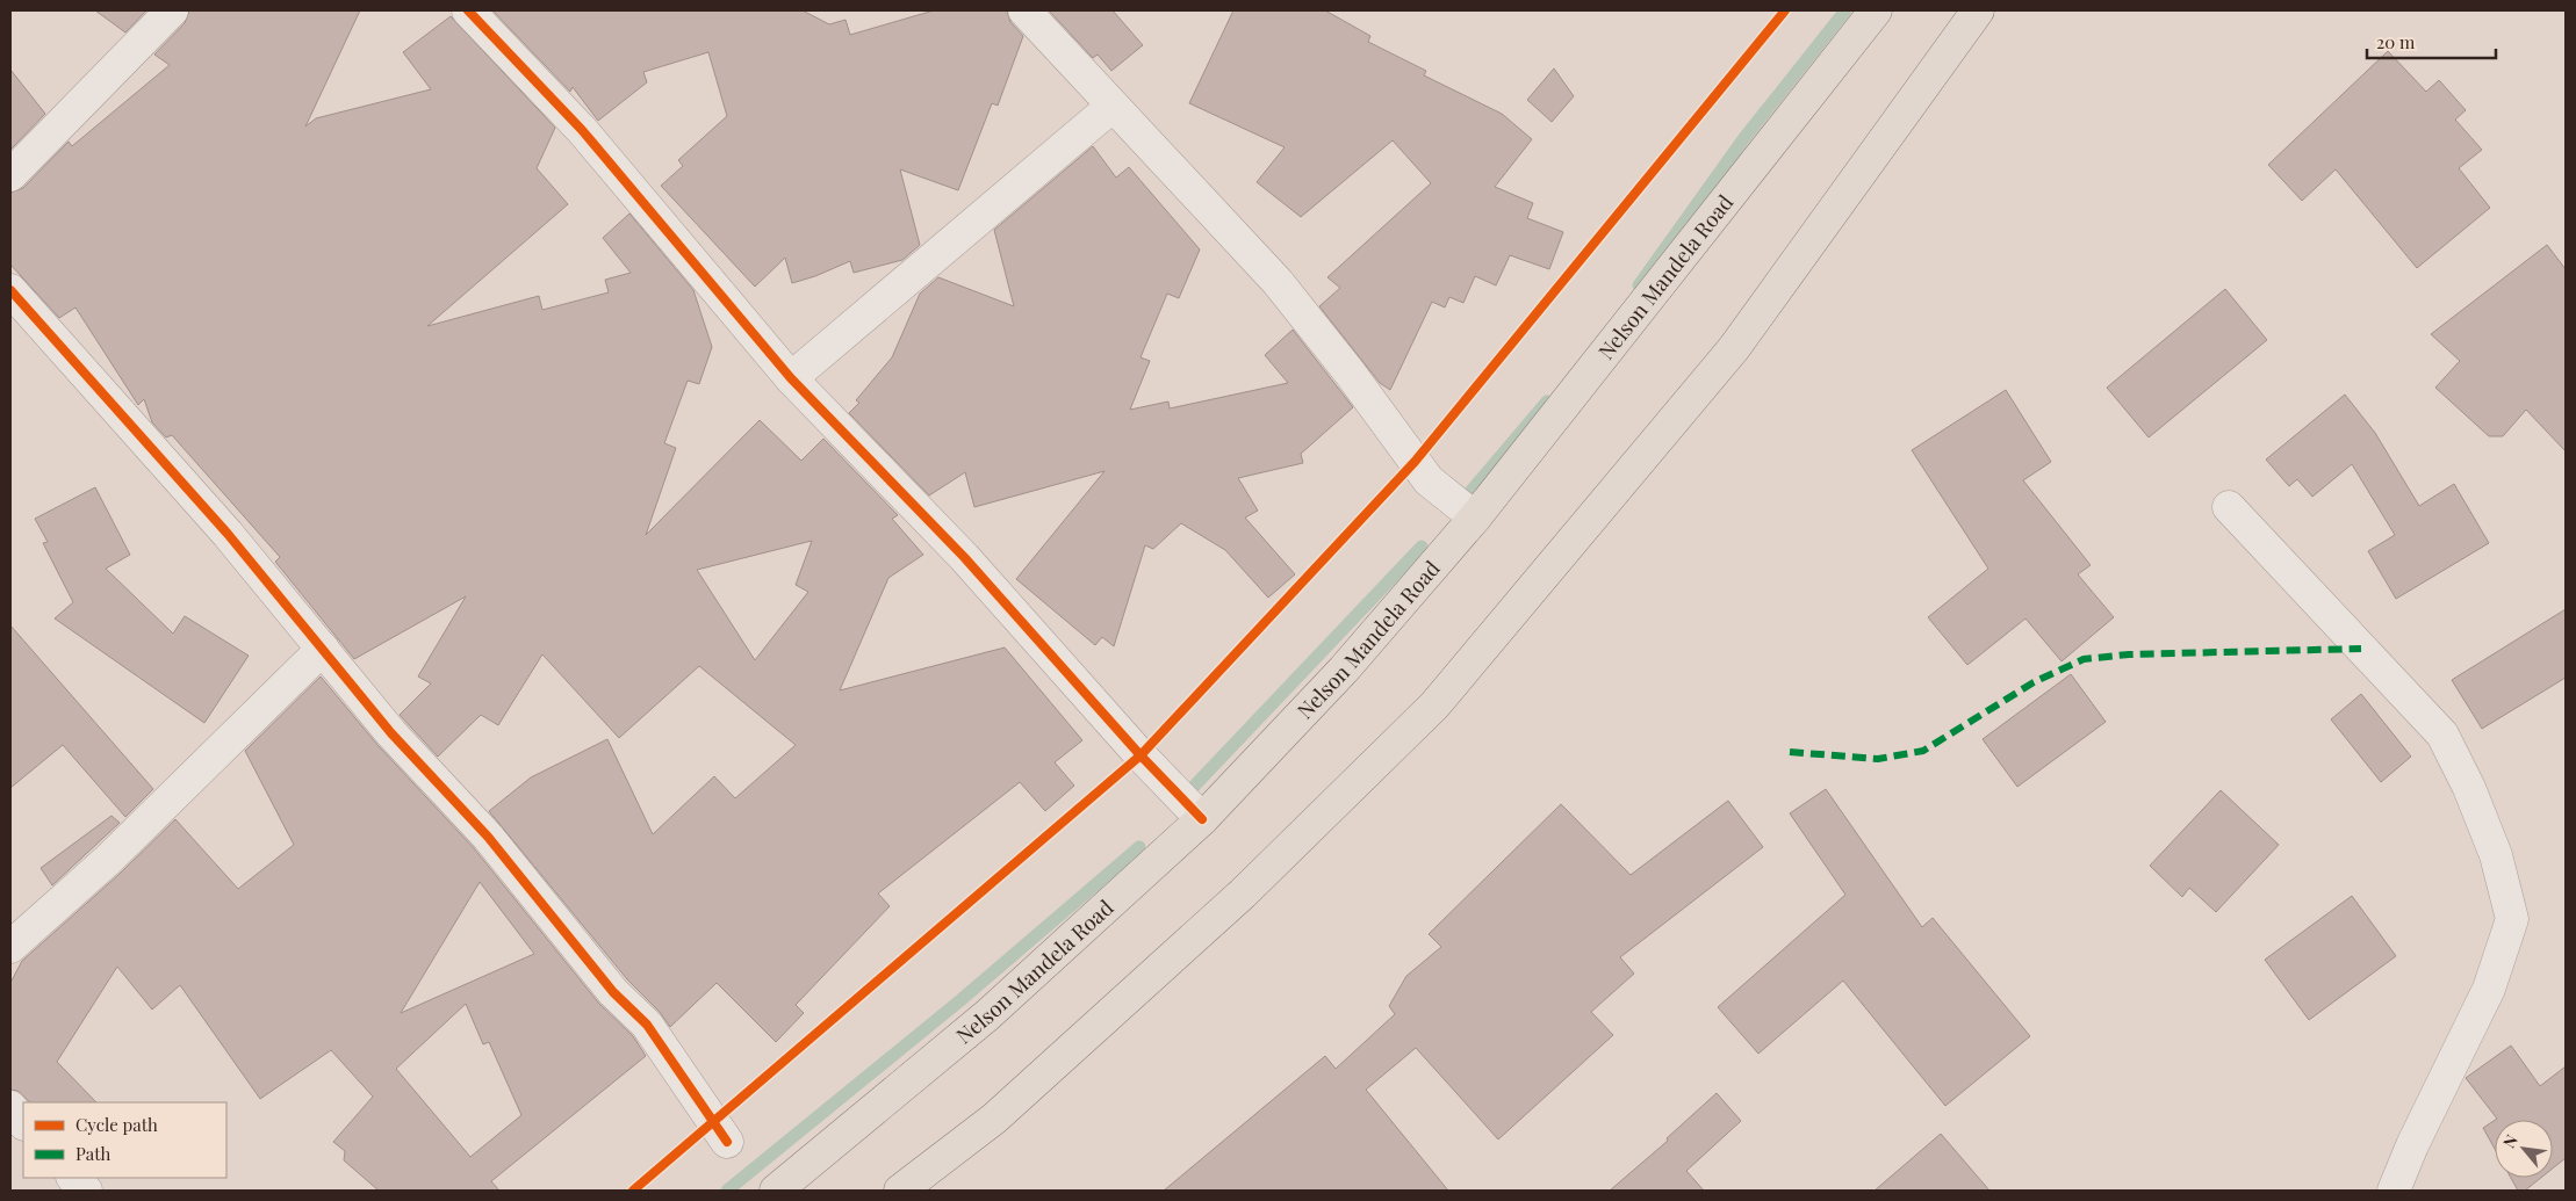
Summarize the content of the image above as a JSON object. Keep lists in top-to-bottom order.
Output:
{
  "streets": {
    "main road": ["Nelson Mandela Road"]
  },
  "legend": ["Cycle path", "Path"],
  "scale_bar": "20 m",
  "north": "top left"
}
